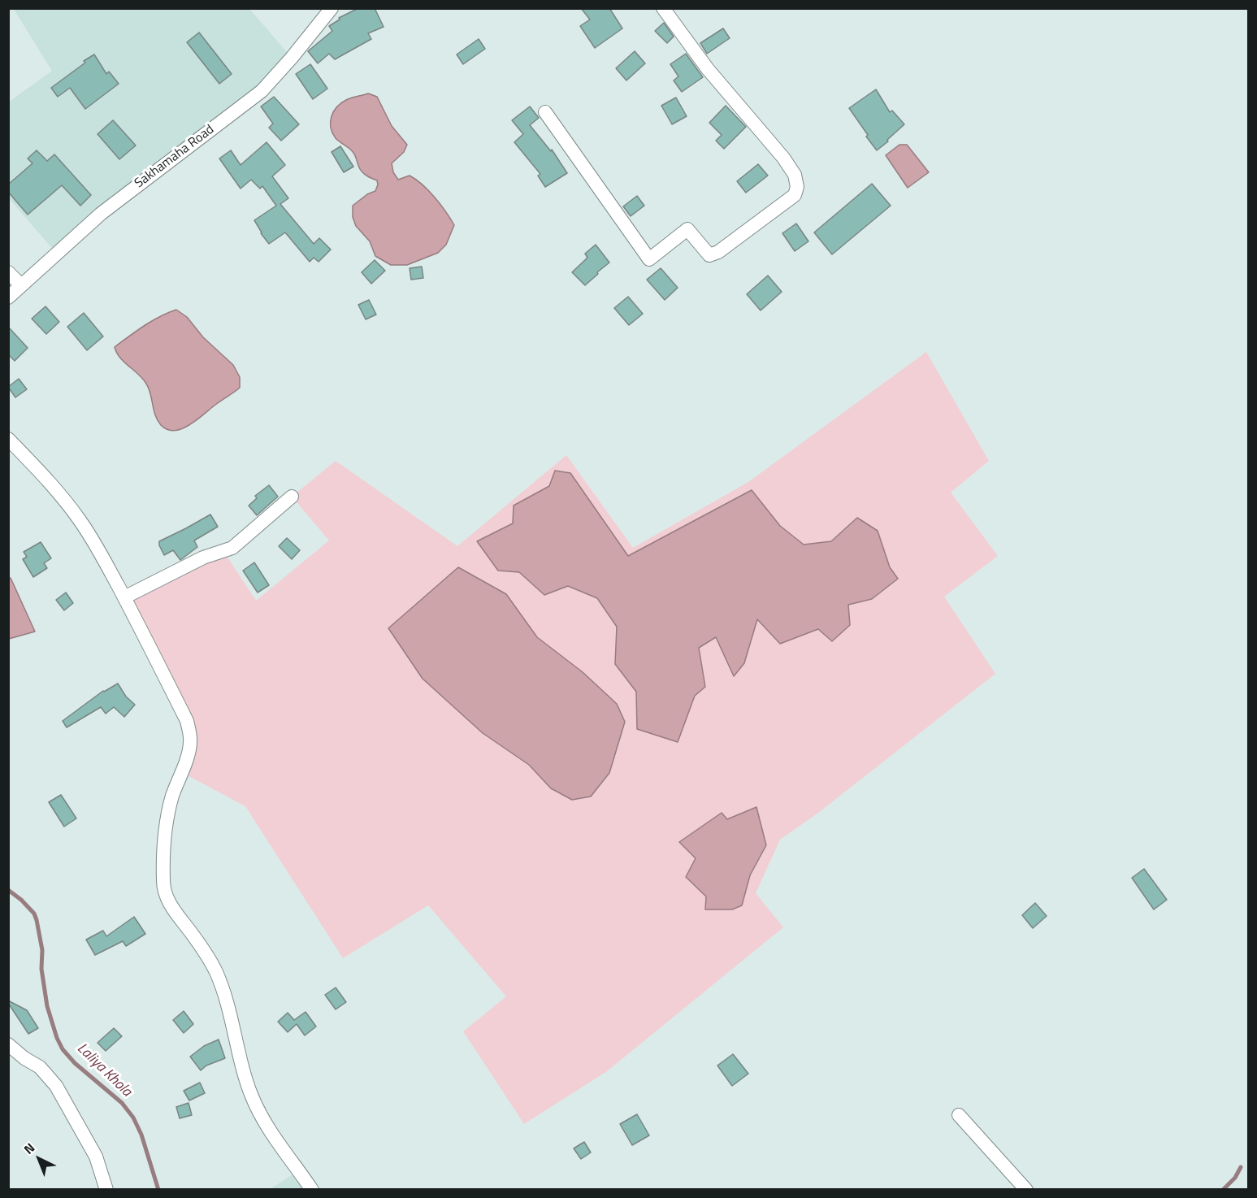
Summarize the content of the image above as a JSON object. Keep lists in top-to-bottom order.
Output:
{
  "streets": {
    "street": ["Sakhamaha Road"]
  },
  "water": ["Laliya Khola"],
  "north": "top left"
}
